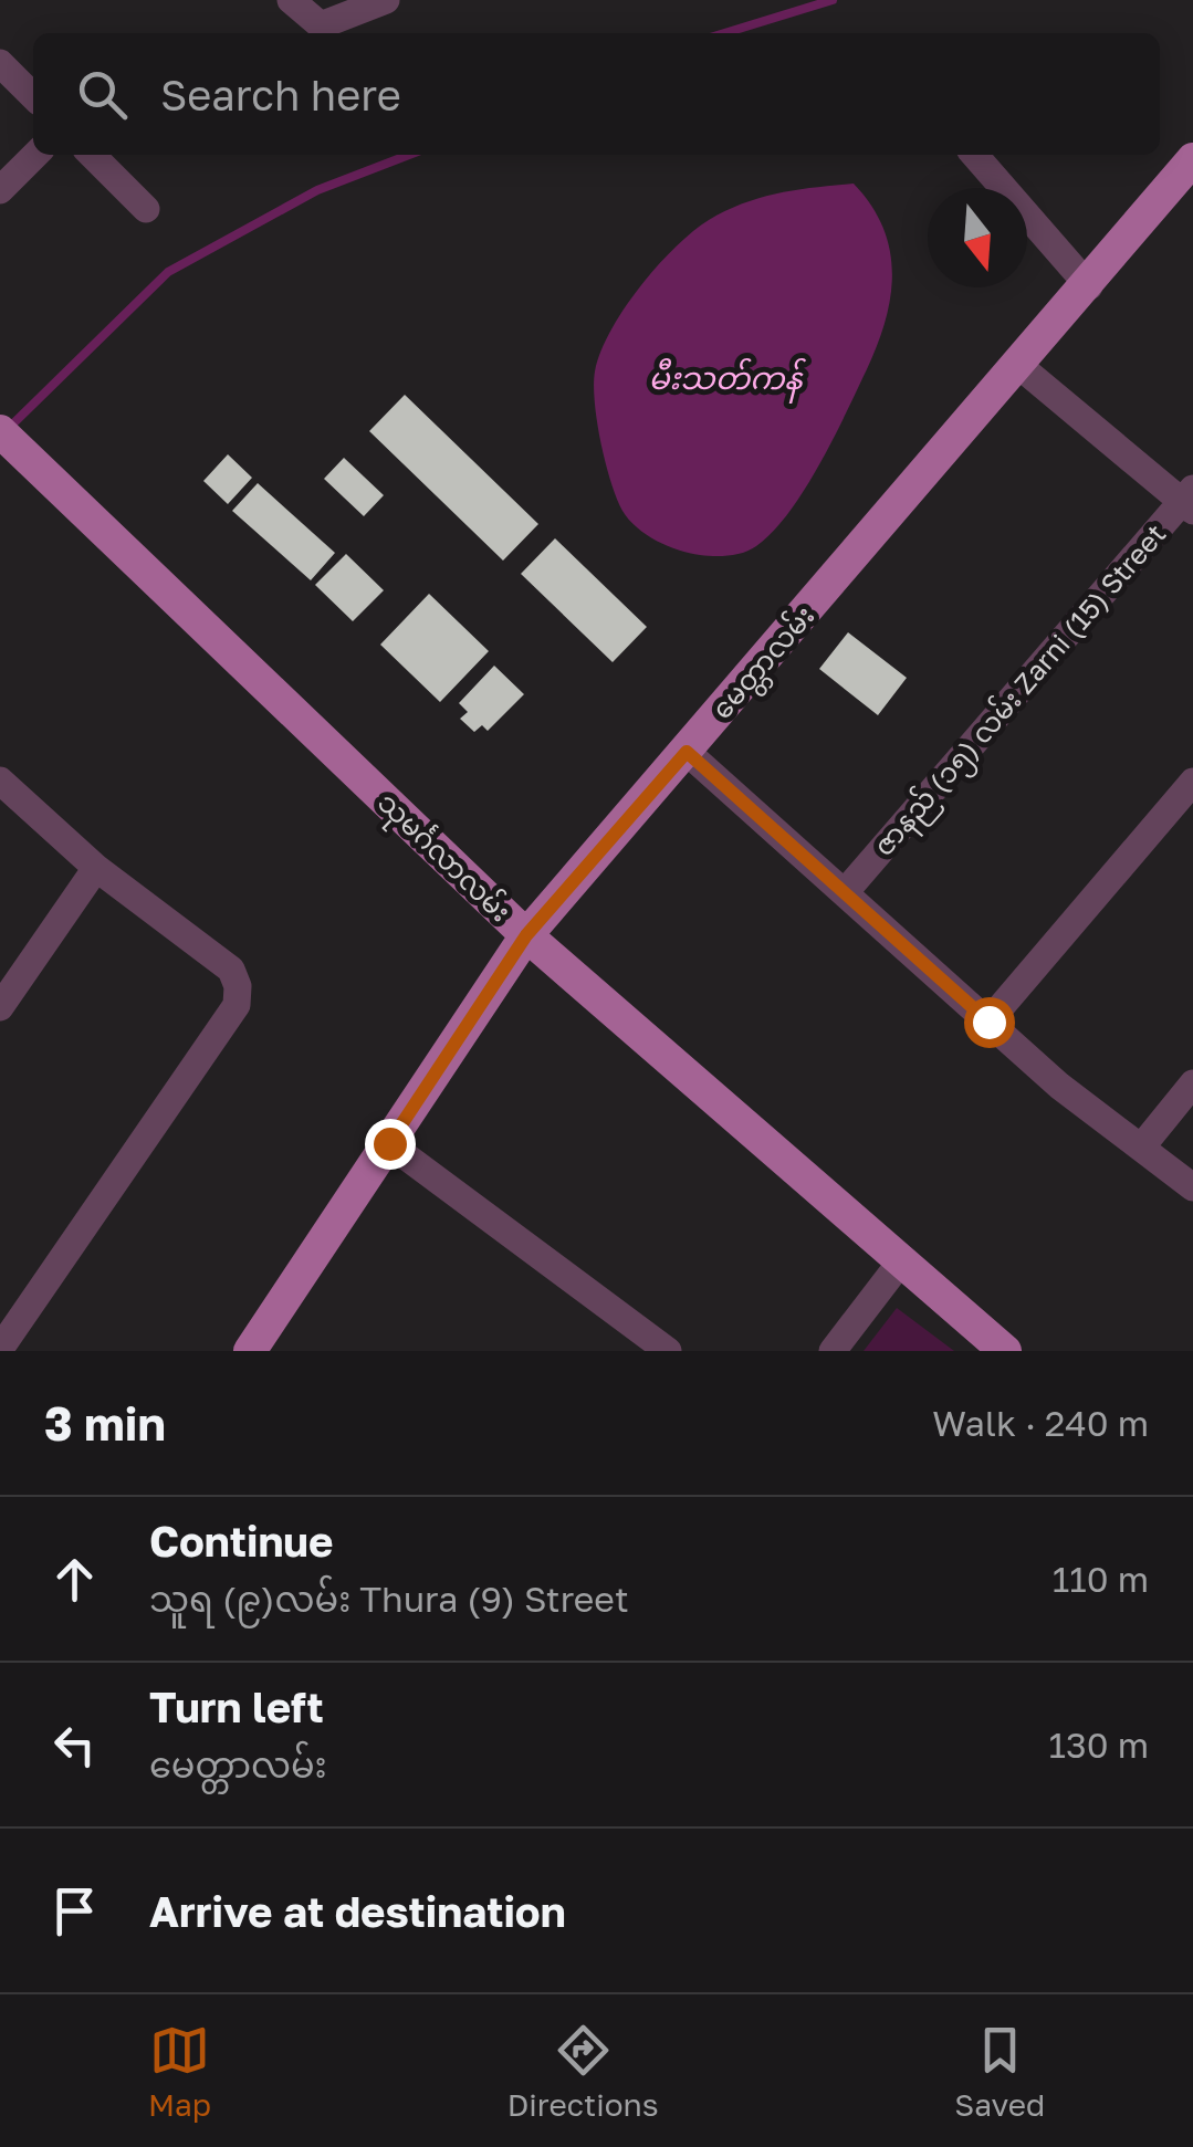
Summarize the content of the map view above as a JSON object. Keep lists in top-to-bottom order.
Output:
{
  "streets": {
    "main road": ["မေတ္တာလမ်း", "သုမင်္ဂလာလမ်း"],
    "street": ["ဇာနည် (၁၅) လမ်း Zarni (15) Street"]
  },
  "crossings": [
    ["မေတ္တာလမ်း", "သုမင်္ဂလာလမ်း"]
  ],
  "water": ["မီးသတ်ကန်"],
  "north": "bottom",
  "page": {
    "search": "Search here",
    "heading": ["3 min", "Walk · 240 m"],
    "list": [
      ["Continue", "သူရ (၉)လမ်း Thura (9) Street", "110 m"],
      ["Turn left", "မေတ္တာလမ်း", "130 m"],
      "Arrive at destination"
    ],
    "nav": ["Map", "Directions", "Saved"]
  }
}
